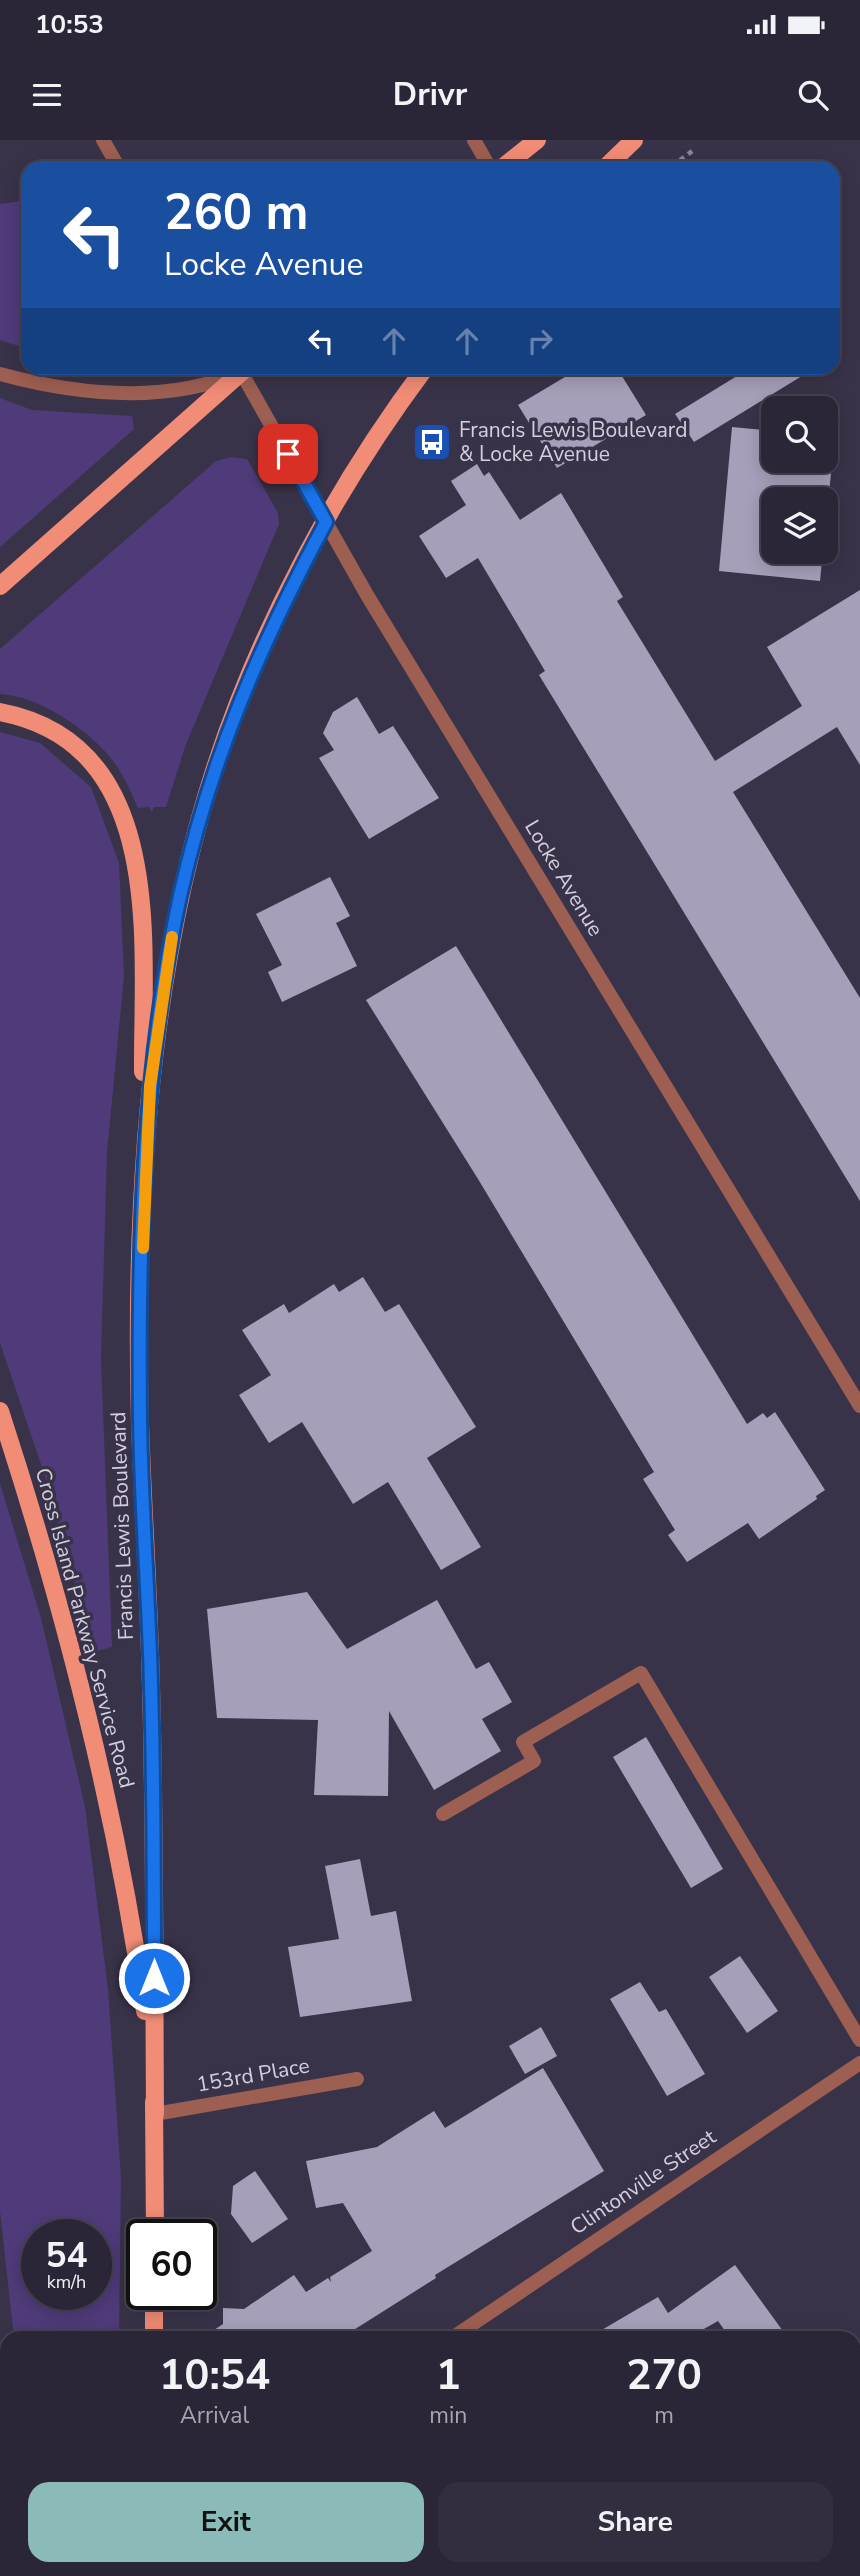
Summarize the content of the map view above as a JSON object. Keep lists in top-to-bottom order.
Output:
{
  "streets": {
    "main road": ["Francis Lewis Boulevard", "Cross Island Parkway Service Road"],
    "street": ["Locke Avenue", "153rd Place", "Clintonville Street"]
  },
  "crossings": [
    ["Locke Avenue", "Francis Lewis Boulevard"],
    ["Francis Lewis Boulevard", "Cross Island Parkway Service Road"],
    ["Francis Lewis Boulevard", "153rd Place"],
    ["Cross Island Parkway Service Road", "153rd Place"]
  ],
  "places": {
    "bus stop": ["Francis Lewis Boulevard & Locke Avenue"]
  },
  "page": {
    "status": "10:53",
    "header": "Drivr",
    "turn": ["260 m", "Locke Avenue"],
    "speed": "54 km/h",
    "limit": "60",
    "eta": [
      "10:54",
      "Arrival",
      "1",
      "min",
      "270",
      "m"
    ],
    "buttons": ["Exit", "Share"]
  }
}
